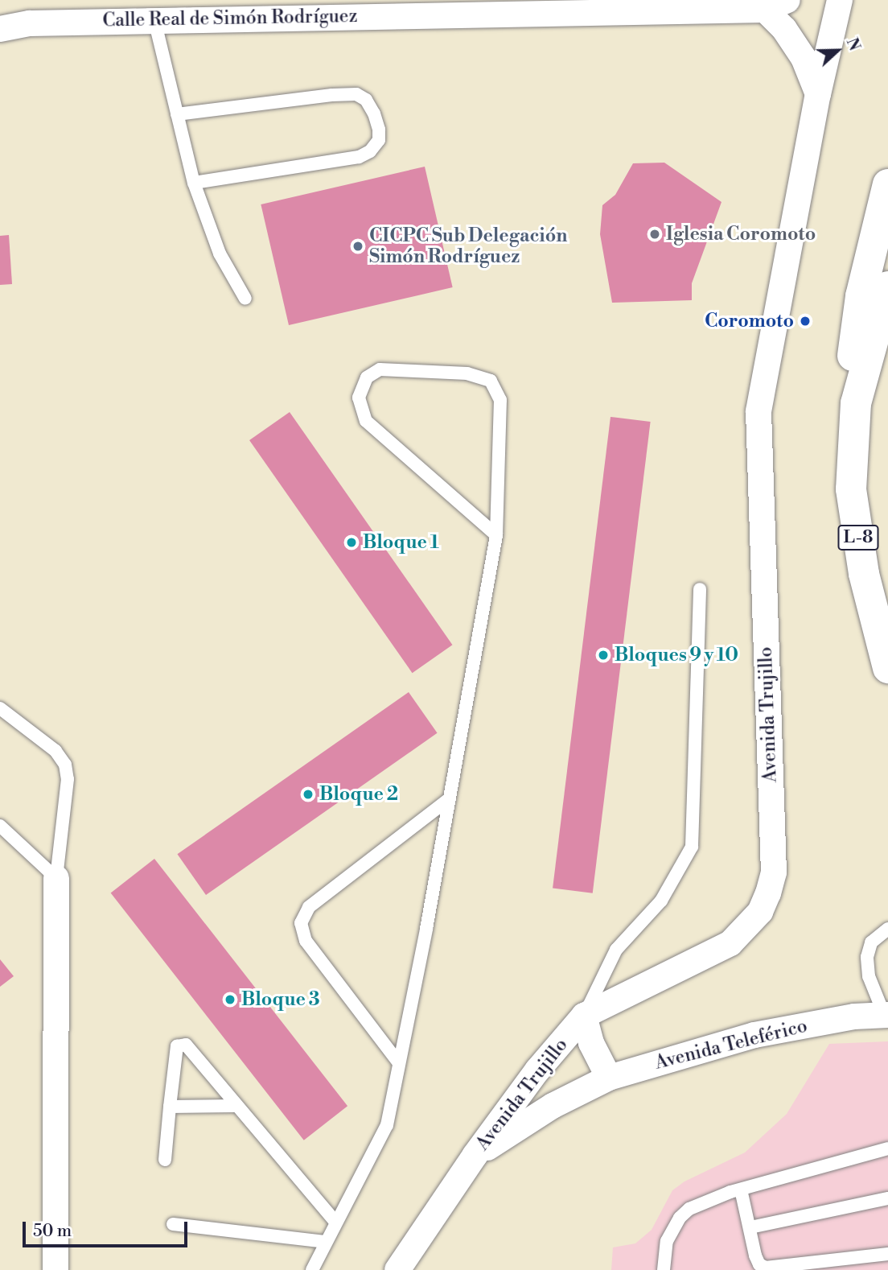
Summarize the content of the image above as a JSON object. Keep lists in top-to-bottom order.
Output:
{
  "streets": {
    "highway": ["L-8"],
    "street": ["Calle Real de Simón Rodríguez", "Avenida Trujillo", "Avenida Teleférico"]
  },
  "crossings": [
    ["Calle Real de Simón Rodríguez", "Avenida Trujillo"],
    ["Avenida Trujillo", "Avenida Teleférico"]
  ],
  "places": [
    "Iglesia Coromoto",
    "CICPC Sub Delegación Simón Rodríguez",
    "Coromoto",
    "Bloque 1",
    "Bloques 9 y 10",
    "Bloque 2",
    "Bloque 3"
  ],
  "scale_bar": "50 m",
  "north": "right"
}
